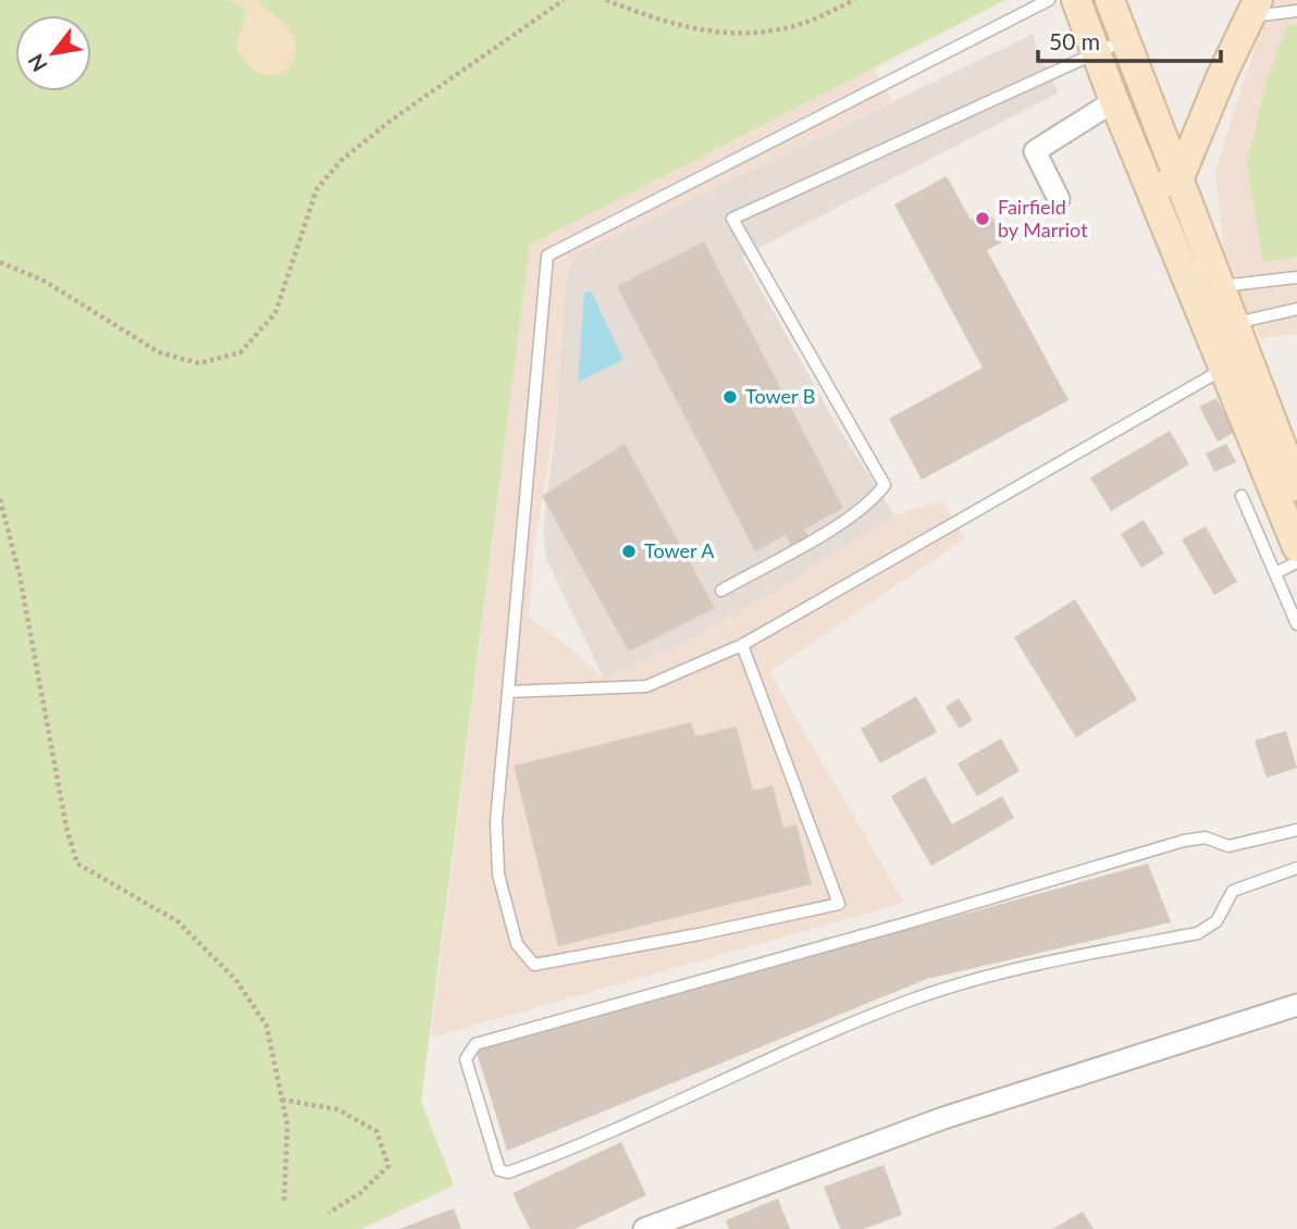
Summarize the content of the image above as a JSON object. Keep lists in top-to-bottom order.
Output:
{
  "places": ["Fairfield by Marriot", "Tower B", "Tower A"],
  "scale_bar": "50 m",
  "north": "bottom left"
}
